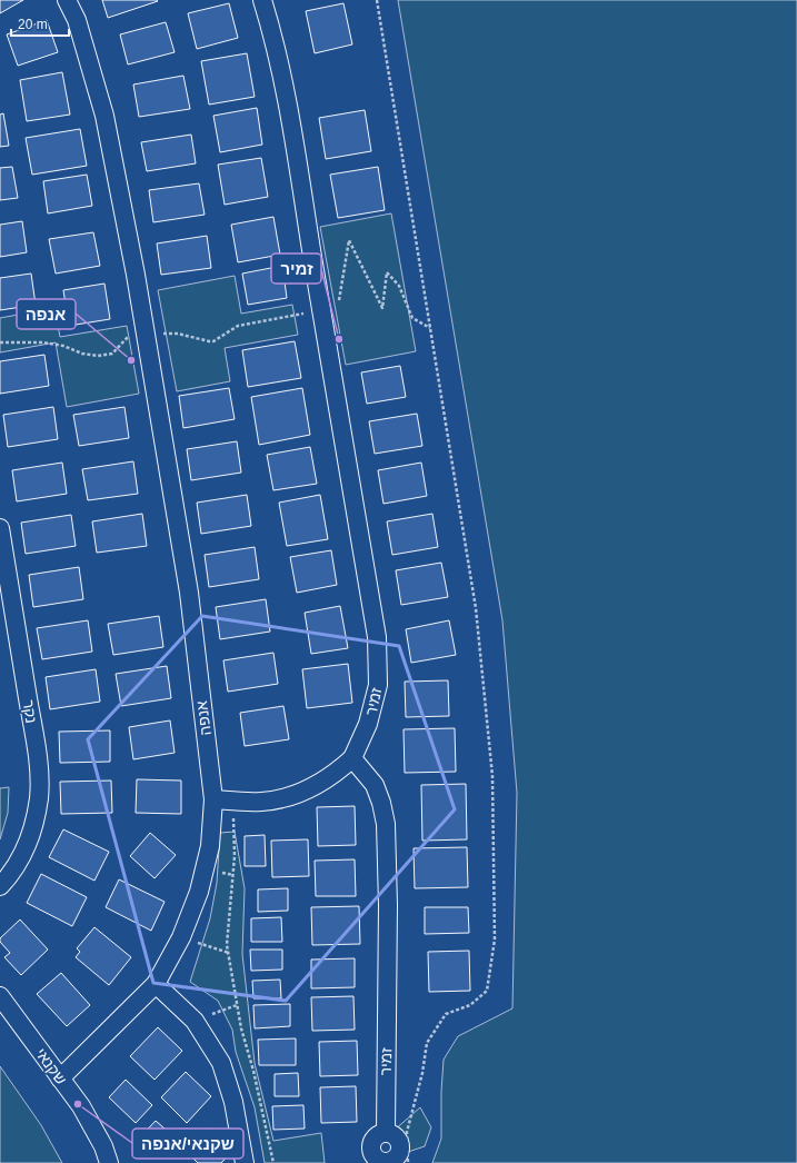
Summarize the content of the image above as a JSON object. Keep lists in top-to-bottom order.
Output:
{
  "streets": {
    "street": [
      "זמיר",
      "נקר",
      "אנפה",
      "שקנאי"
    ]
  },
  "crossings": [
    ["אנפה", "שקנאי"]
  ],
  "places": ["זמיר", "אנפה", "שקנאי/אנפה"],
  "scale_bar": "20 m"
}
